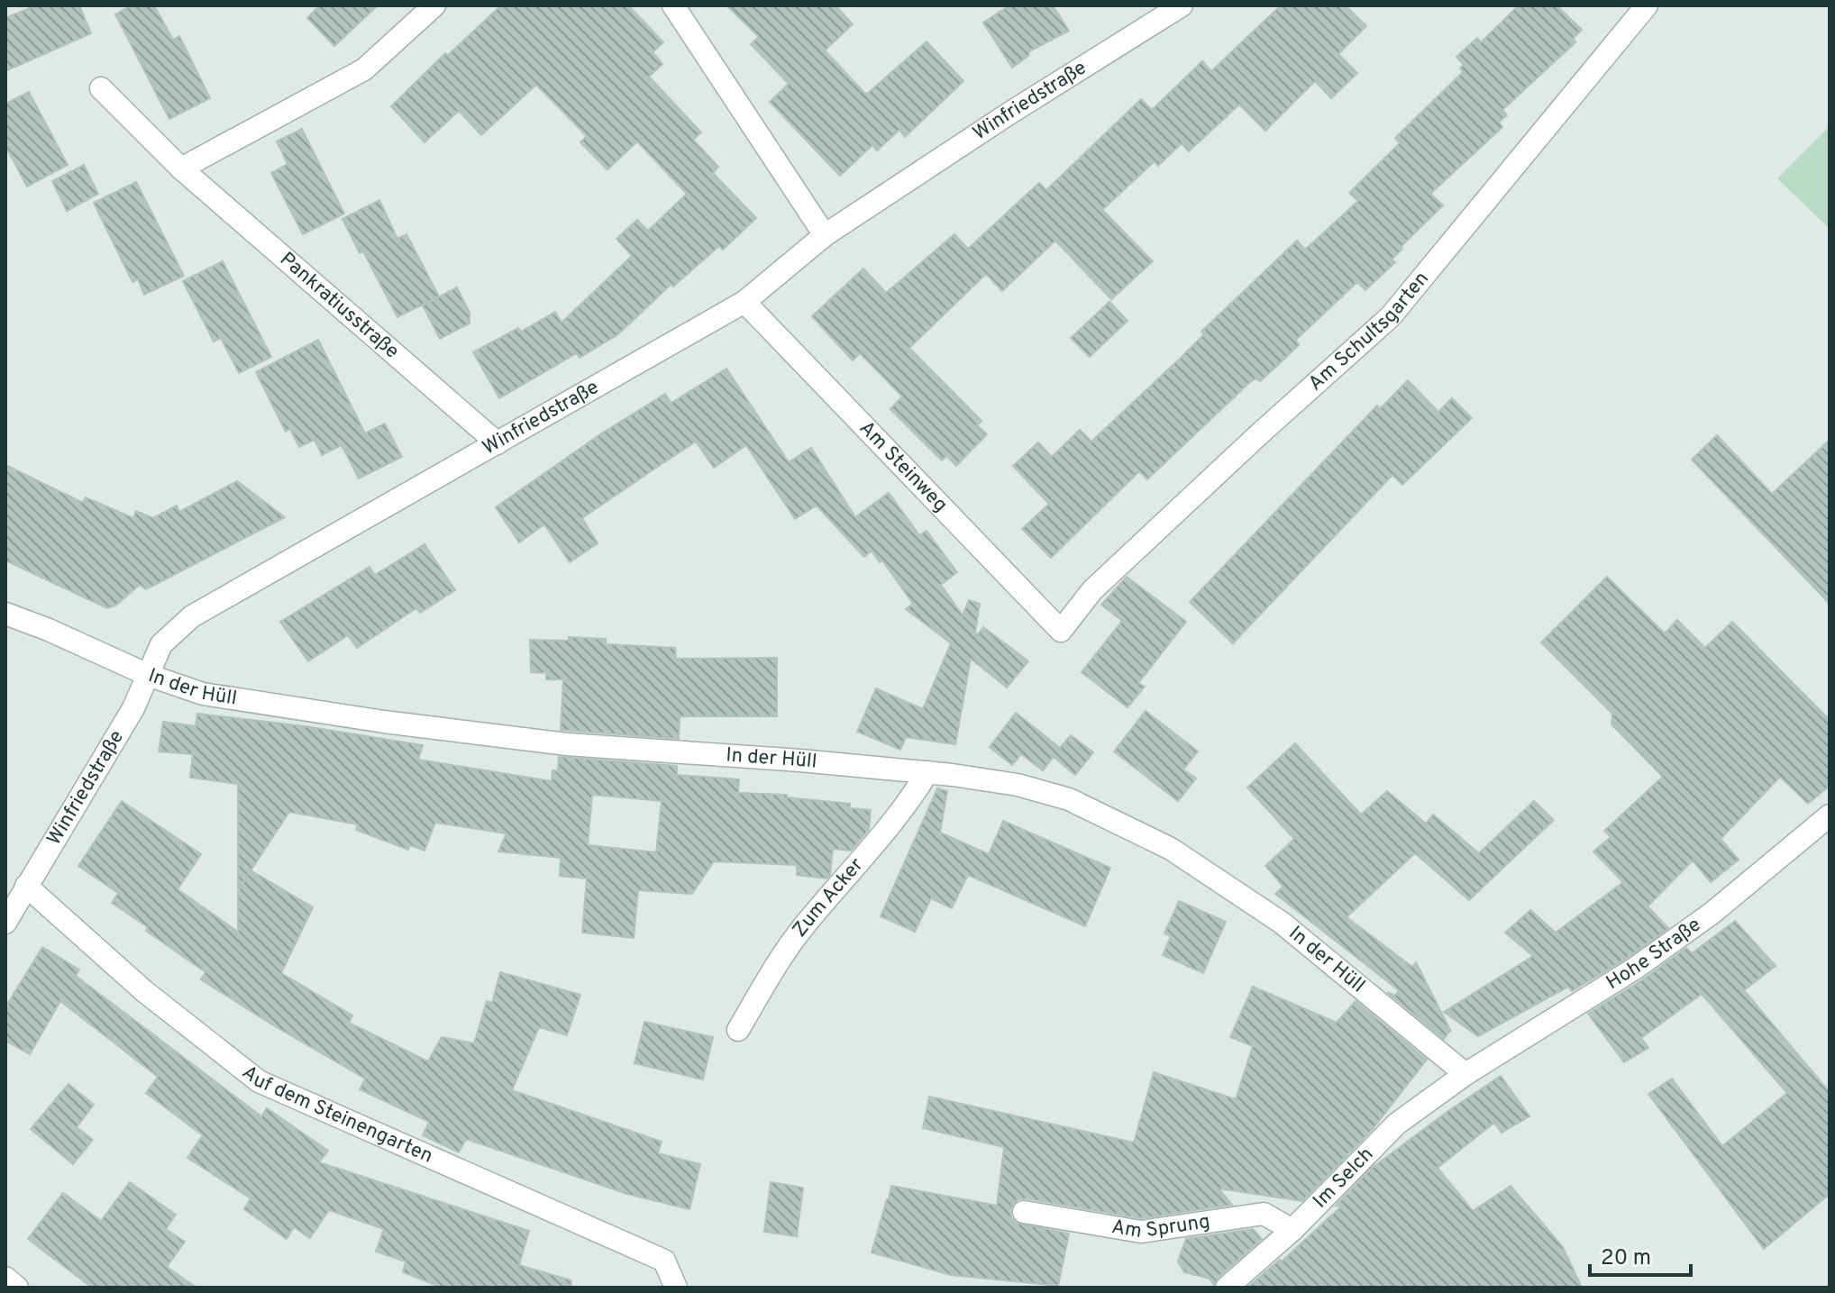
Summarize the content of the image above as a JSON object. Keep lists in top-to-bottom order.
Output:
{
  "streets": {
    "street": [
      "Winfriedstraße",
      "Pankratiusstraße",
      "Am Schultsgarten",
      "Am Steinweg",
      "In der Hüll",
      "Zum Acker",
      "Hohe Straße",
      "Auf dem Steinengarten",
      "Im Selch",
      "Am Sprung"
    ]
  },
  "crossings": [
    ["Winfriedstraße", "Pankratiusstraße"],
    ["Winfriedstraße", "Am Steinweg"],
    ["Winfriedstraße", "In der Hüll"],
    ["Winfriedstraße", "Auf dem Steinengarten"],
    ["Am Schultsgarten", "Am Steinweg"],
    ["In der Hüll", "Zum Acker"],
    ["In der Hüll", "Hohe Straße"],
    ["In der Hüll", "Im Selch"],
    ["Hohe Straße", "Im Selch"],
    ["Im Selch", "Am Sprung"]
  ],
  "scale_bar": "20 m"
}
